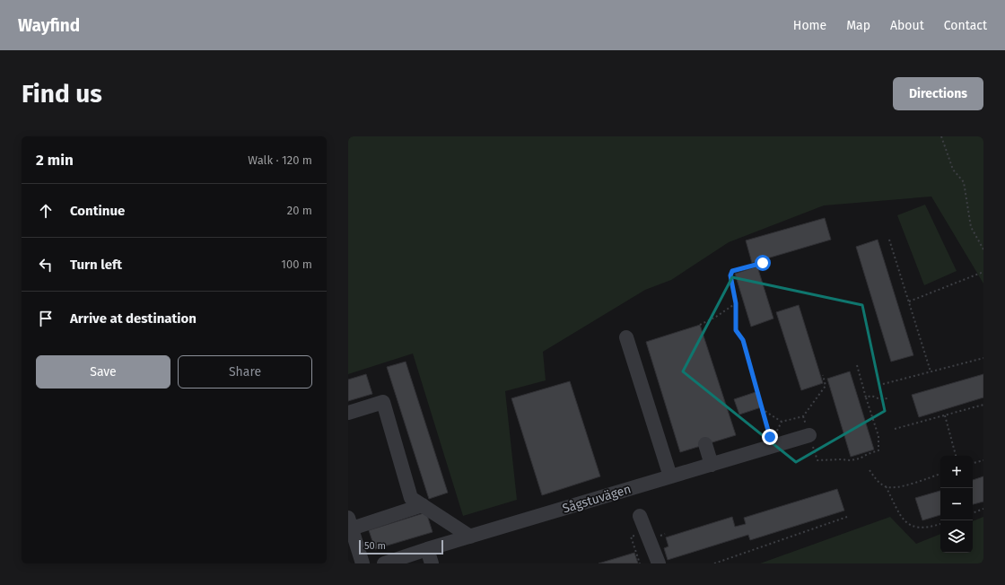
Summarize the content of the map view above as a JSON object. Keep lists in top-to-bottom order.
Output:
{
  "streets": {
    "street": ["Sågstuvägen"]
  },
  "scale_bar": "50 m",
  "page": {
    "header": "Wayfind",
    "nav": [
      "Home",
      "Map",
      "About",
      "Contact"
    ],
    "buttons": [
      "Directions",
      ["Save", "Share"]
    ],
    "title": "Find us",
    "heading": ["2 min", "Walk · 120 m"],
    "list": [
      ["Continue", "20 m"],
      ["Turn left", "100 m"],
      "Arrive at destination"
    ],
    "map_buttons": ["+", "−"],
    "scale": "50 m"
  }
}
